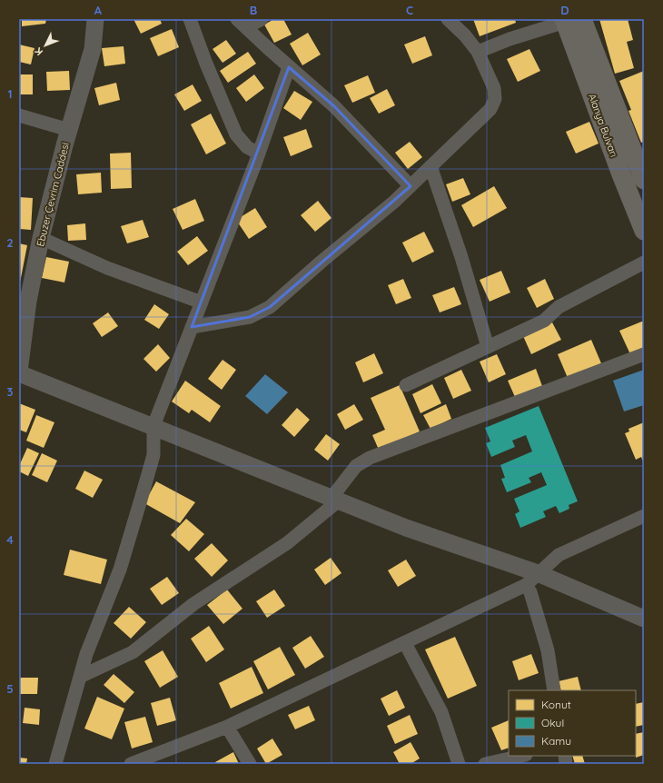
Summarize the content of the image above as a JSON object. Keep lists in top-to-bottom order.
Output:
{
  "streets": {
    "main road": ["Alanya Bulvarı"],
    "street": ["Ebuzer Çevrim Caddesi"]
  },
  "legend": ["Konut", "Okul", "Kamu"],
  "north": "bottom left",
  "grid": {
    "columns": [
      "A",
      "B",
      "C",
      "D"
    ],
    "rows": [
      "1",
      "2",
      "3",
      "4",
      "5"
    ]
  }
}
